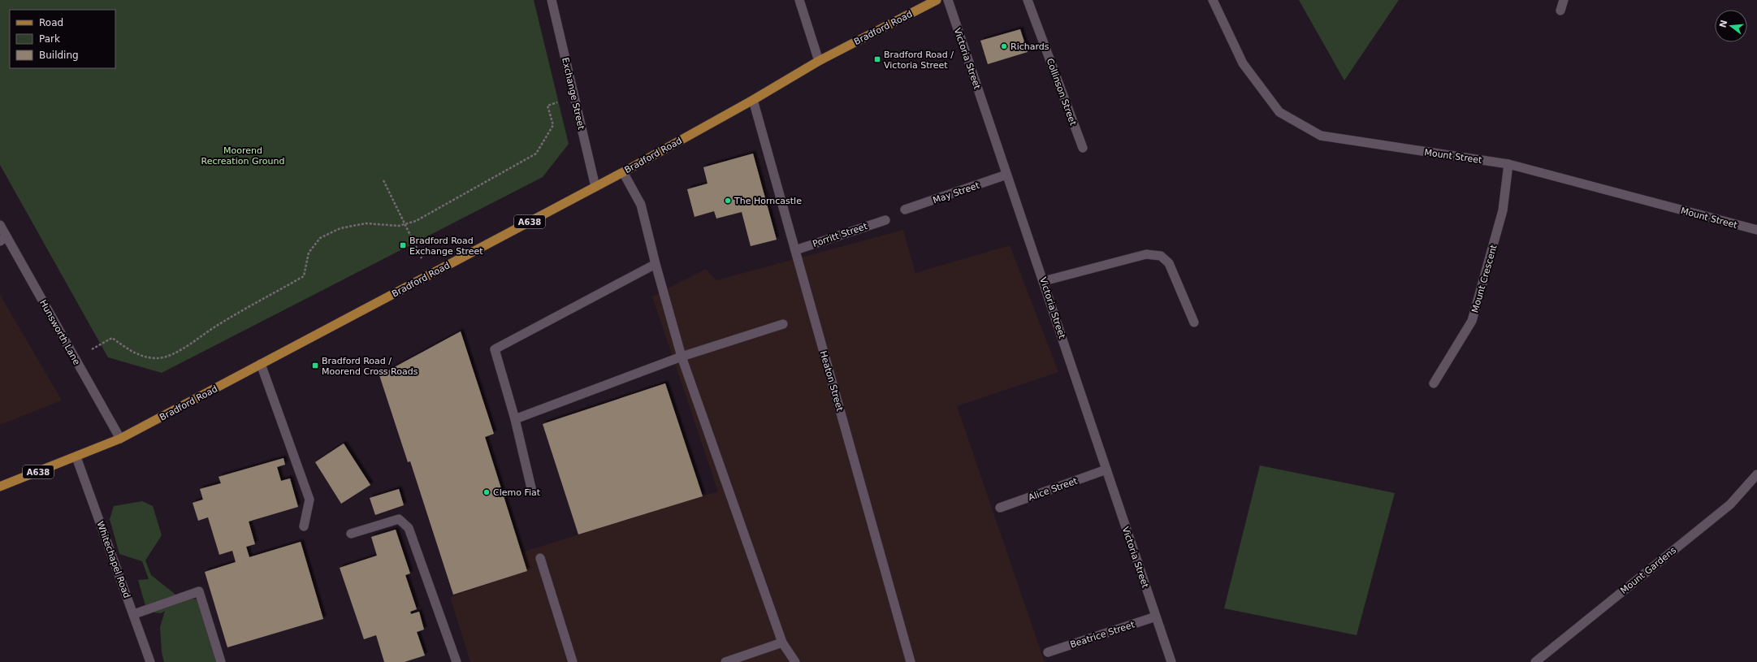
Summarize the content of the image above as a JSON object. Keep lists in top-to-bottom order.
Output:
{
  "streets": {
    "main road": ["Bradford Road", "A638"],
    "street": [
      "Victoria Street",
      "Collinson Street",
      "Exchange Street",
      "Mount Street",
      "May Street",
      "Porritt Street",
      "Mount Crescent",
      "Hunsworth Lane",
      "Heaton Street",
      "Alice Street",
      "Whitechapel Road",
      "Mount Gardens",
      "Beatrice Street"
    ]
  },
  "crossings": [
    ["Bradford Road", "Exchange Street"],
    ["Bradford Road", "Hunsworth Lane"],
    ["Bradford Road", "Heaton Street"],
    ["Bradford Road", "Whitechapel Road"],
    ["Victoria Street", "May Street"],
    ["Victoria Street", "Alice Street"],
    ["Victoria Street", "Beatrice Street"],
    ["Mount Street", "Mount Crescent"],
    ["Porritt Street", "Heaton Street"]
  ],
  "parks": ["Moorend Recreation Ground"],
  "places": {
    "other": ["Richards", "The Horncastle", "Clemo Fiat"],
    "transit": ["Bradford Road / Victoria Street", "Bradford Road Exchange Street", "Bradford Road / Moorend Cross Roads"]
  },
  "legend": ["Road", "Park", "Building"],
  "north": "left"
}
